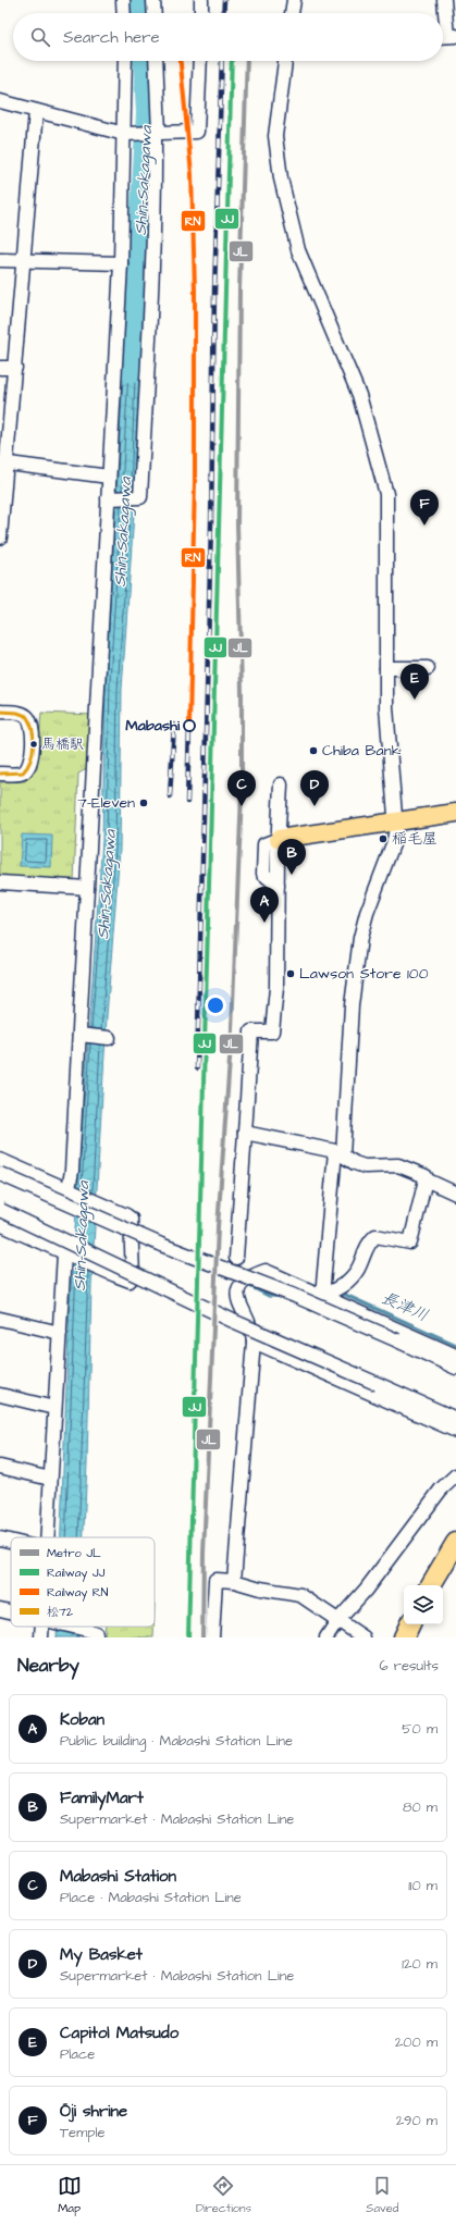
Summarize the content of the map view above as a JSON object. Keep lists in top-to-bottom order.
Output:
{
  "water": ["Shin-Sakagawa", "長津川"],
  "places": [
    "Mabashi",
    "馬橋駅",
    "Chiba Bank",
    "7-Eleven",
    "稲毛屋",
    "Lawson Store 100"
  ],
  "lines": [
    "metro line JL",
    "rail line JJ",
    "rail line RN",
    "transit line 松72"
  ],
  "legend": [
    "Metro JL",
    "Railway JJ",
    "Railway RN",
    "松72"
  ],
  "page": {
    "search": "Search here",
    "pins": [
      "F",
      "E",
      "C",
      "D",
      "B",
      "A"
    ],
    "heading": ["Nearby", "6 results"],
    "list": [
      {
        "mark": "A",
        "name": "Koban",
        "note": "Public building · Mabashi Station Line",
        "value": "50 m"
      },
      {
        "mark": "B",
        "name": "FamilyMart",
        "note": "Supermarket · Mabashi Station Line",
        "value": "80 m"
      },
      {
        "mark": "C",
        "name": "Mabashi Station",
        "note": "Place · Mabashi Station Line",
        "value": "110 m"
      },
      {
        "mark": "D",
        "name": "My Basket",
        "note": "Supermarket · Mabashi Station Line",
        "value": "120 m"
      },
      {
        "mark": "E",
        "name": "Capitol Matsudo",
        "note": "Place",
        "value": "200 m"
      },
      {
        "mark": "F",
        "name": "Ōji shrine",
        "note": "Temple",
        "value": "290 m"
      }
    ],
    "nav": ["Map", "Directions", "Saved"]
  }
}
